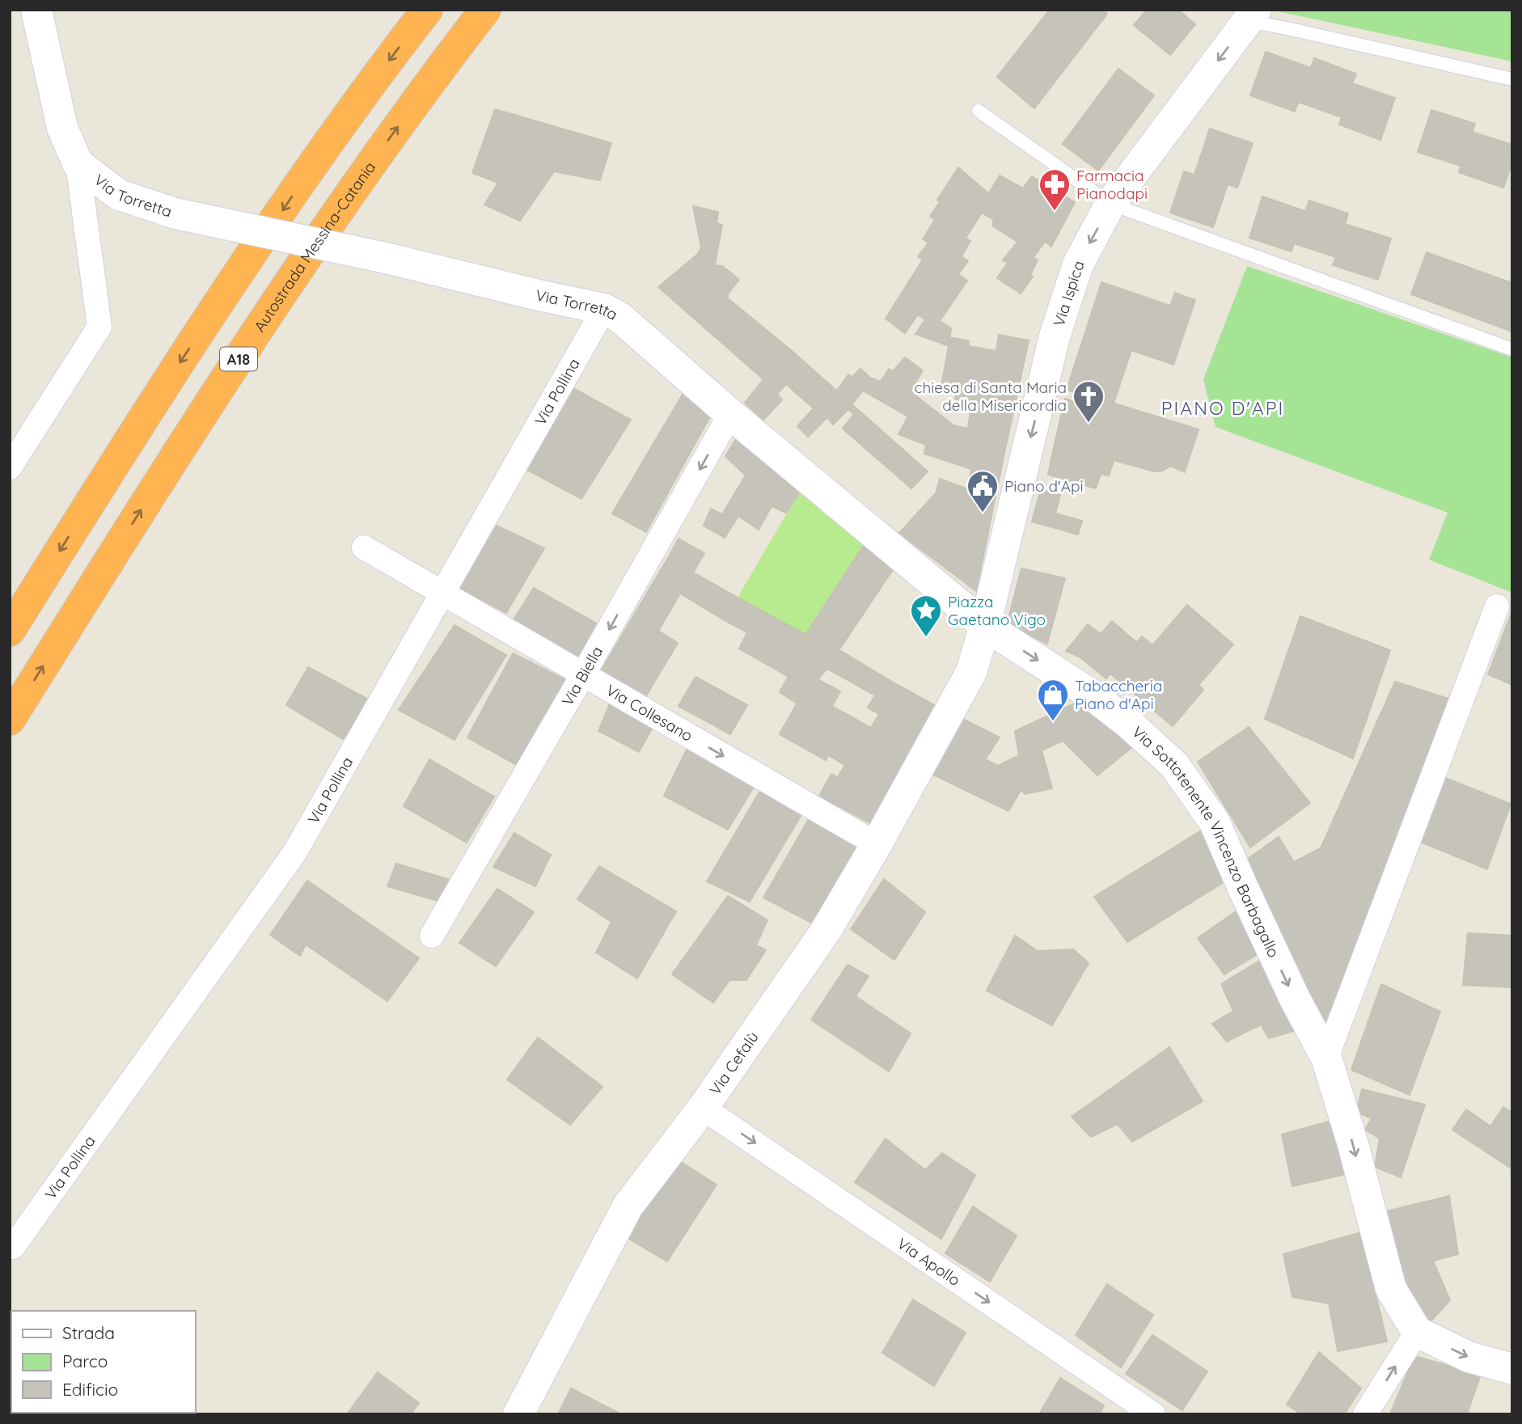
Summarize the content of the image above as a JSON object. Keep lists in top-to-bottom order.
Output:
{
  "streets": {
    "highway": ["Autostrada Messina-Catania", "A18"],
    "street": [
      "Via Torretta",
      "Via Ispica",
      "Via Pollina",
      "Via Biella",
      "Via Collesano",
      "Via Sottotenente Vincenzo Barbagallo",
      "Via Cefalù",
      "Via Apollo"
    ]
  },
  "crossings": [
    ["Via Torretta", "Via Ispica"],
    ["Via Torretta", "Via Pollina"],
    ["Via Torretta", "Via Biella"],
    ["Via Torretta", "Via Sottotenente Vincenzo Barbagallo"],
    ["Via Ispica", "Via Sottotenente Vincenzo Barbagallo"],
    ["Via Ispica", "Via Cefalù"],
    ["Via Pollina", "Via Collesano"],
    ["Via Biella", "Via Collesano"],
    ["Via Collesano", "Via Cefalù"],
    ["Via Cefalù", "Via Apollo"]
  ],
  "one_way": [
    "Via Ispica",
    "Via Biella",
    "Via Collesano",
    "Via Sottotenente Vincenzo Barbagallo",
    "Via Apollo"
  ],
  "districts": ["PIANO D'API"],
  "places": {
    "pharmacy": ["Farmacia Pianodapi"],
    "church": ["chiesa di Santa Maria della Misericordia"],
    "public building": ["Piano d'Api"],
    "place": ["Piazza Gaetano Vigo"],
    "shop": ["Tabaccheria Piano d'Api"]
  },
  "legend": ["Strada", "Parco", "Edificio"]
}
